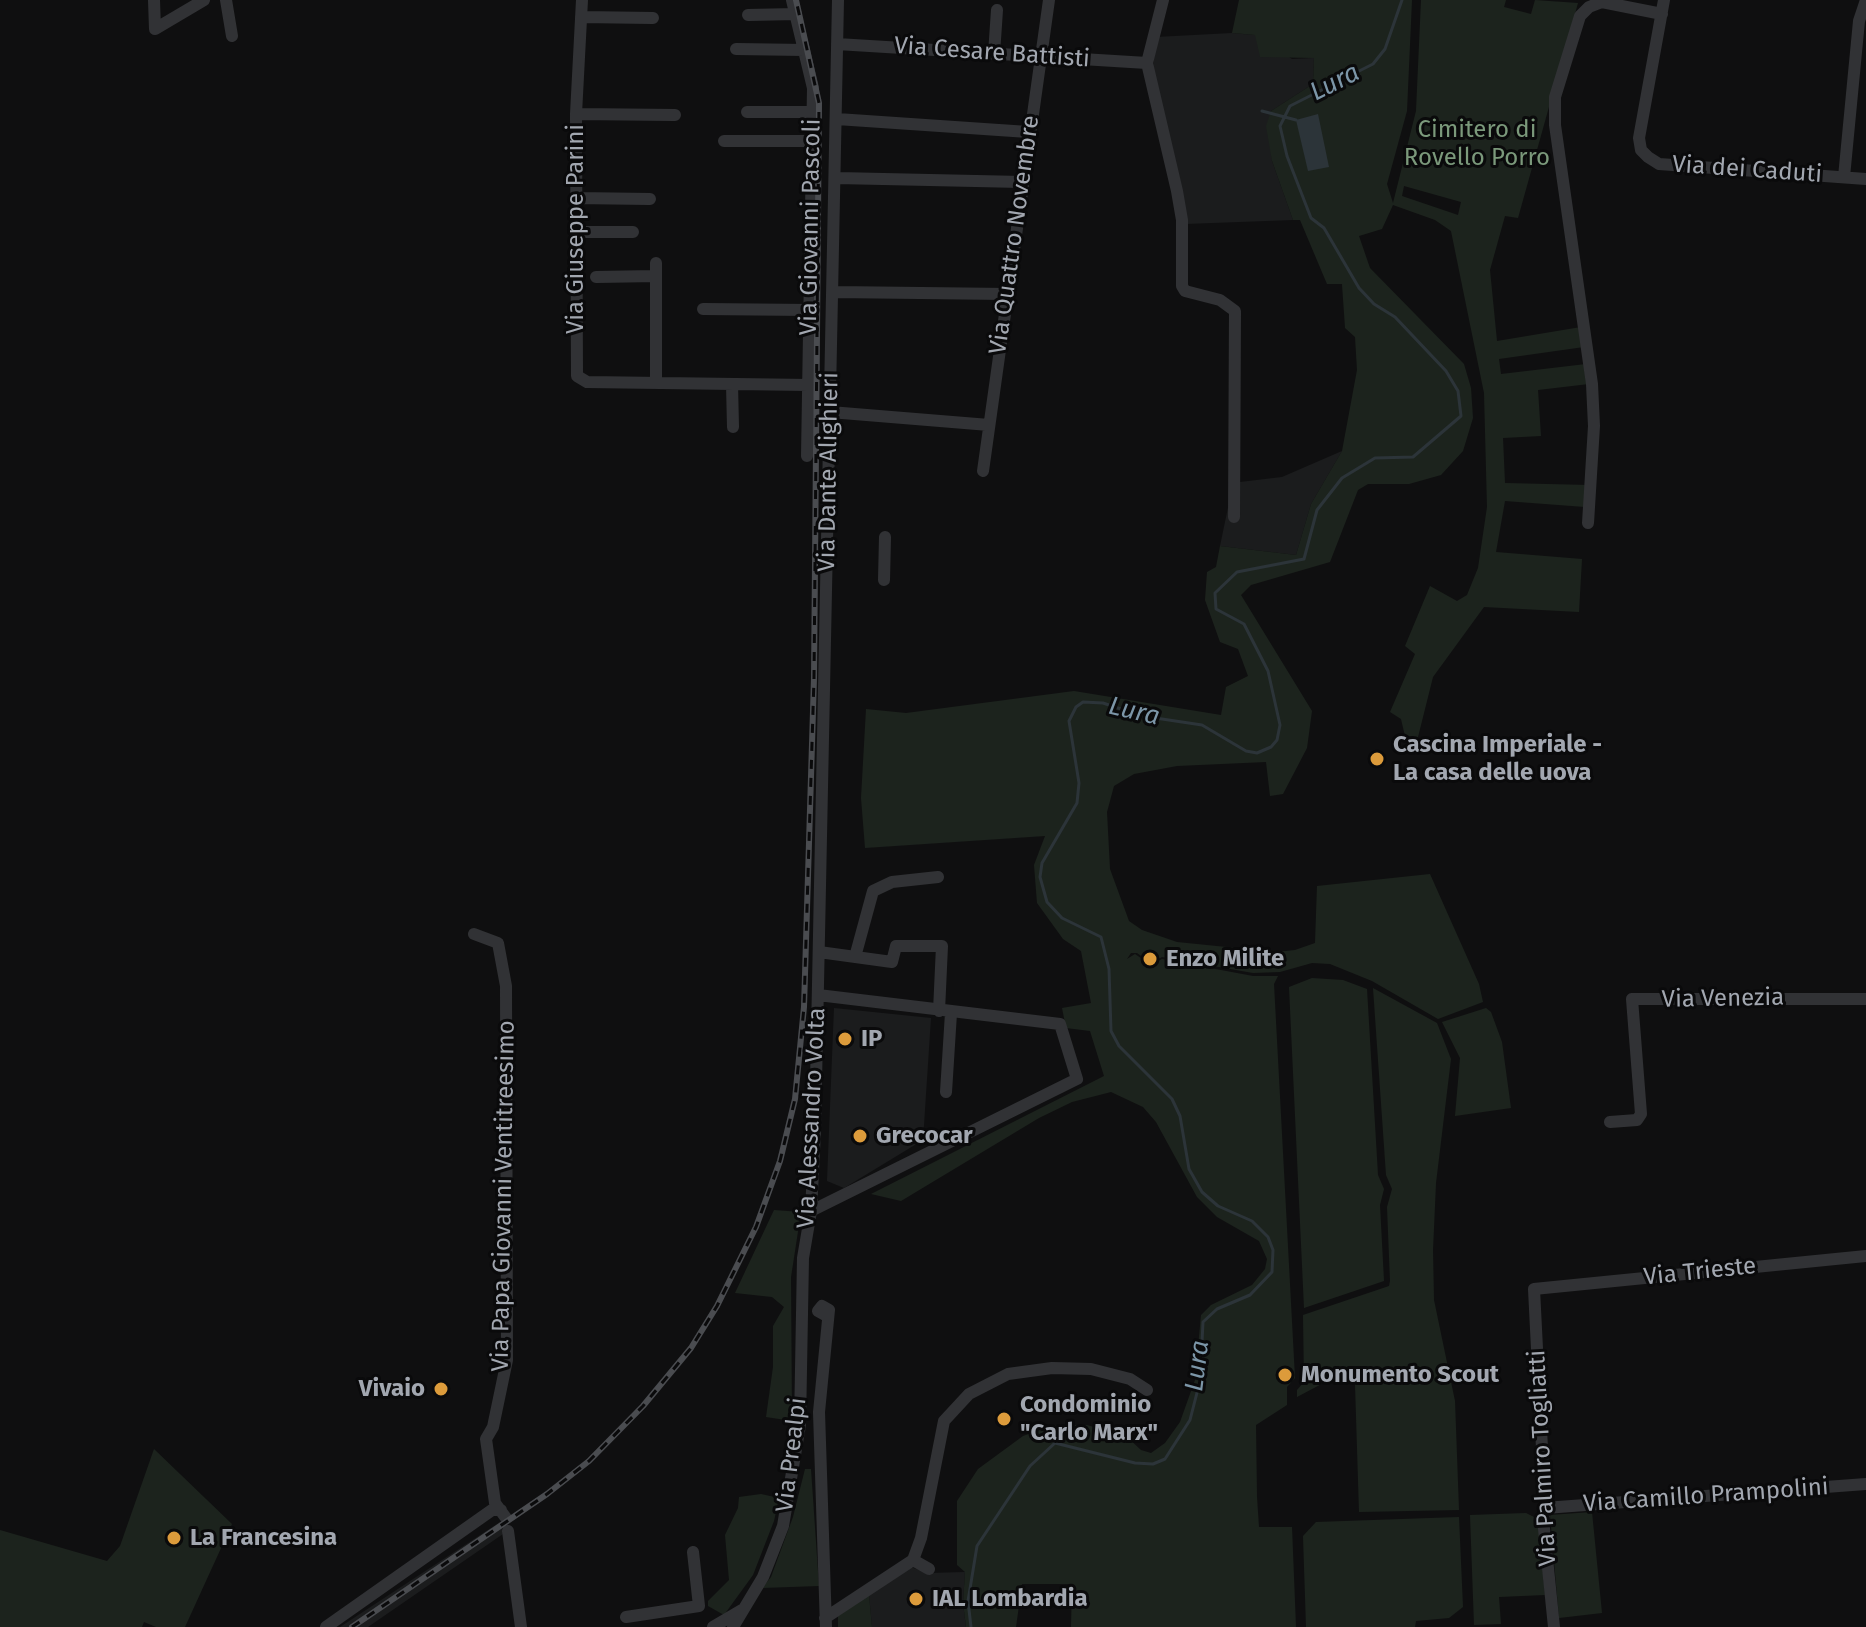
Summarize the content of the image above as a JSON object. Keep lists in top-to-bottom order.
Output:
{
  "streets": {
    "street": [
      "Via Cesare Battisti",
      "Via dei Caduti",
      "Via Giovanni Pascoli",
      "Via Giuseppe Parini",
      "Via Quattro Novembre",
      "Via Dante Alighieri",
      "Via Venezia",
      "Via Alessandro Volta",
      "Via Papa Giovanni Ventitreesimo",
      "Via Trieste",
      "Via Prealpi",
      "Via Palmiro Togliatti",
      "Via Camillo Prampolini"
    ]
  },
  "crossings": [
    ["Via Cesare Battisti", "Via Quattro Novembre"],
    ["Via Cesare Battisti", "Via Dante Alighieri"],
    ["Via Giovanni Pascoli", "Via Giuseppe Parini"],
    ["Via Dante Alighieri", "Via Alessandro Volta"],
    ["Via Alessandro Volta", "Via Prealpi"],
    ["Via Trieste", "Via Palmiro Togliatti"],
    ["Via Palmiro Togliatti", "Via Camillo Prampolini"]
  ],
  "water": ["Lura"],
  "parks": ["Cimitero di Rovello Porro"],
  "places": [
    "Cascina Imperiale - La casa delle uova",
    "Enzo Milite",
    "IP",
    "Grecocar",
    "Monumento Scout",
    "Vivaio",
    "Condominio \"Carlo Marx\"",
    "La Francesina",
    "IAL Lombardia"
  ]
}
